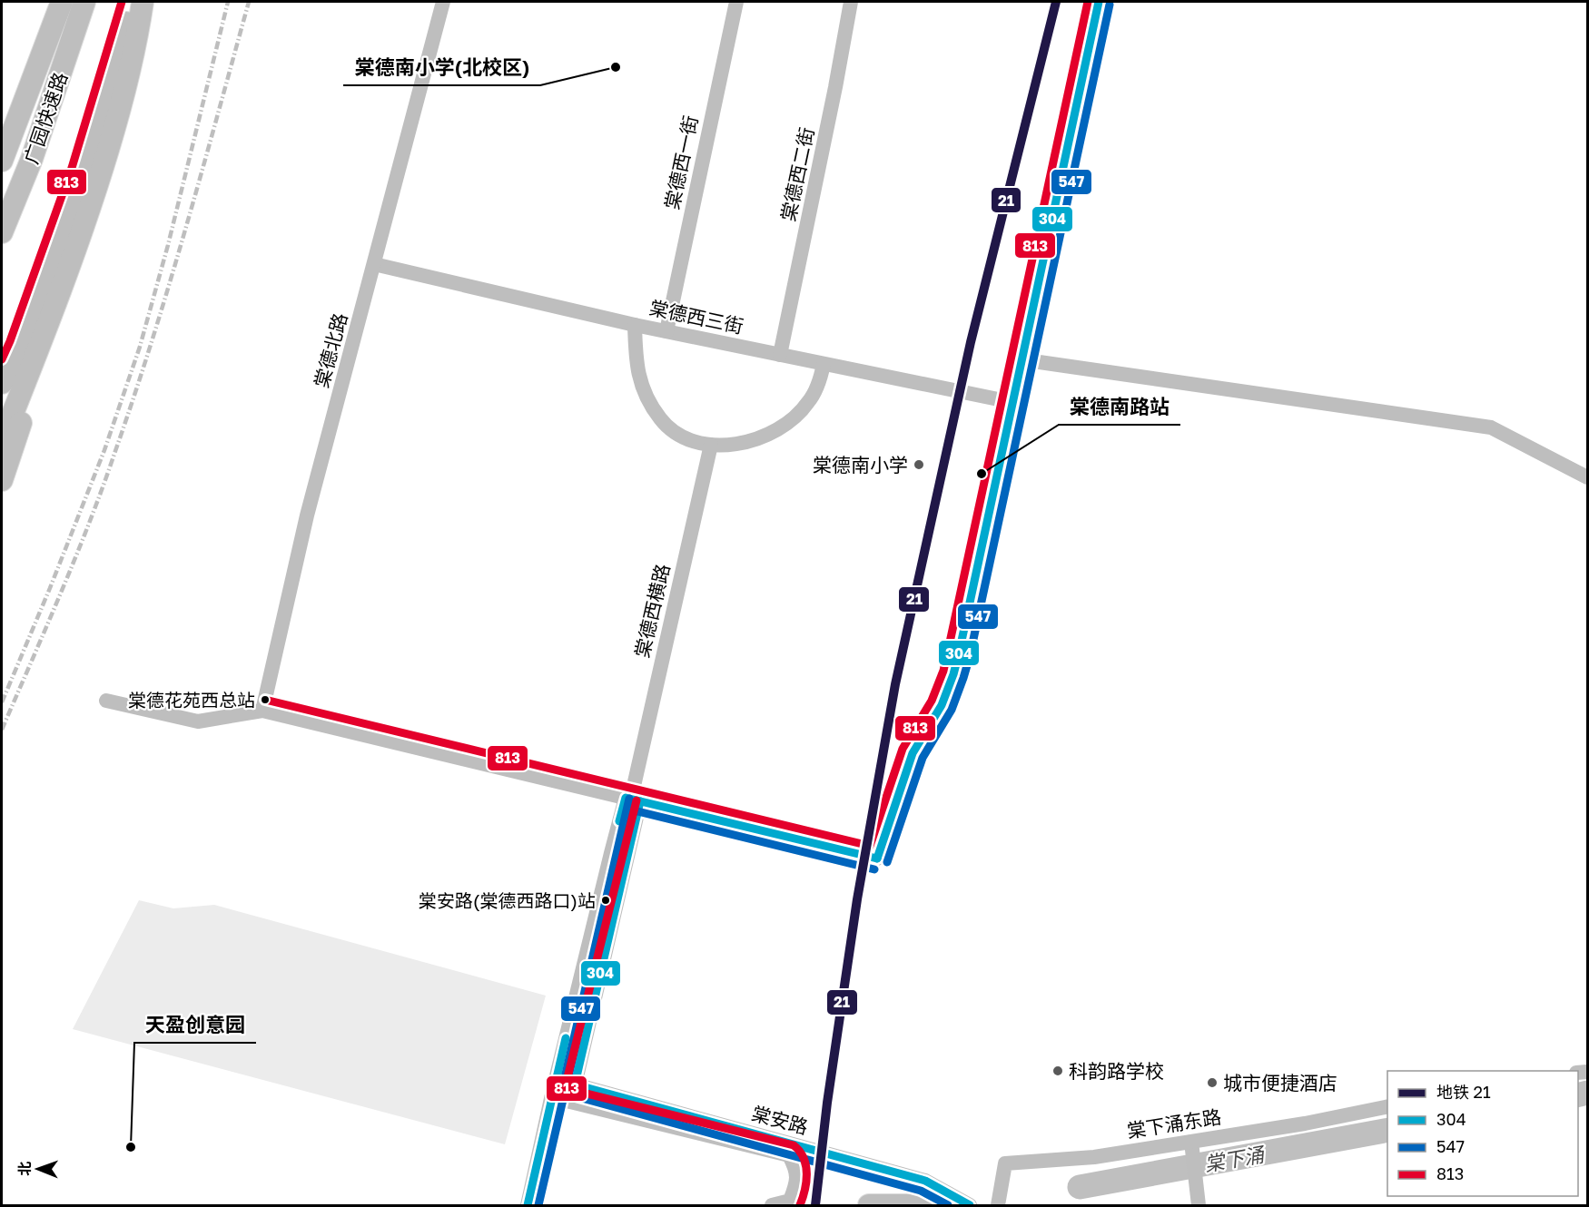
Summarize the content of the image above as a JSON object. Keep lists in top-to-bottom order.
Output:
{
  "streets": {
    "highway": ["广园快速路"],
    "street": [
      "棠德西一街",
      "棠德西二街",
      "棠德西三街",
      "棠德北路",
      "棠德西横路",
      "棠安路",
      "棠下涌东路"
    ]
  },
  "crossings": [
    ["棠德西一街", "棠德西三街"],
    ["棠德西二街", "棠德西三街"],
    ["棠德西三街", "棠德北路"]
  ],
  "water": ["棠下涌"],
  "places": [
    "棠德南小学(北校区)",
    "棠德南小学",
    "棠德南路站",
    "棠德花苑西总站",
    "棠安路(棠德西路口)站",
    "科韵路学校",
    "城市便捷酒店",
    "天盈创意园"
  ],
  "lines": [
    "metro line 21",
    "transit line 304",
    "transit line 813",
    "transit line 547"
  ],
  "legend": [
    "地铁 21",
    "304",
    "547",
    "813"
  ],
  "north": "left"
}
